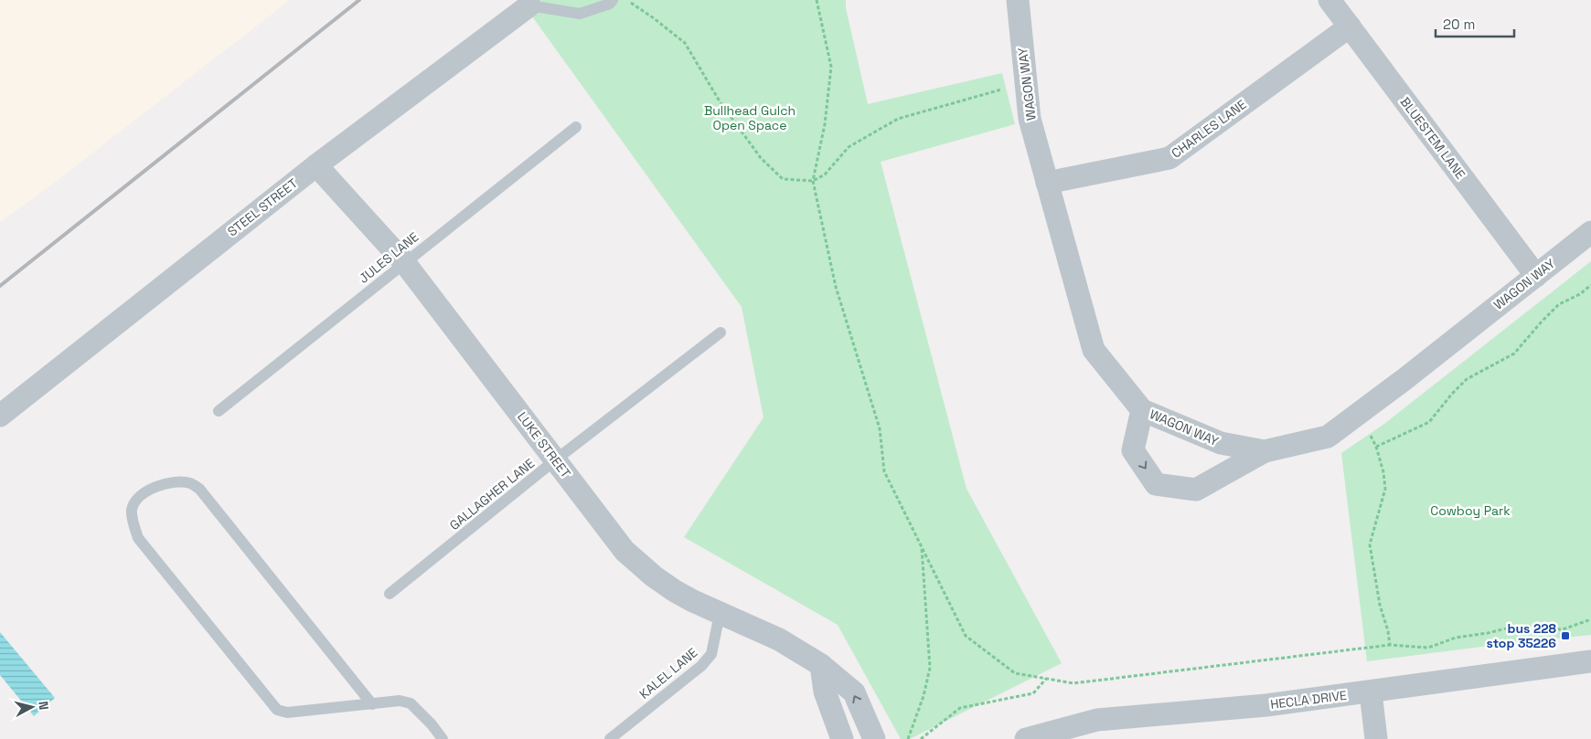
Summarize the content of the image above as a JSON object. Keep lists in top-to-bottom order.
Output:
{
  "streets": {
    "street": [
      "WAGON WAY",
      "CHARLES LANE",
      "BLUESTEM LANE",
      "STEEL STREET",
      "LUKE STREET",
      "HECLA DRIVE"
    ],
    "lane": ["JULES LANE", "GALLAGHER LANE", "KALEL LANE"]
  },
  "crossings": [
    ["WAGON WAY", "CHARLES LANE"],
    ["WAGON WAY", "BLUESTEM LANE"],
    ["CHARLES LANE", "BLUESTEM LANE"],
    ["STEEL STREET", "LUKE STREET"],
    ["JULES LANE", "LUKE STREET"],
    ["LUKE STREET", "GALLAGHER LANE"],
    ["LUKE STREET", "KALEL LANE"]
  ],
  "parks": ["Bullhead Gulch Open Space", "Cowboy Park"],
  "places": {
    "transit": ["bus 228 stop 35226"]
  },
  "scale_bar": "20 m",
  "north": "right"
}
